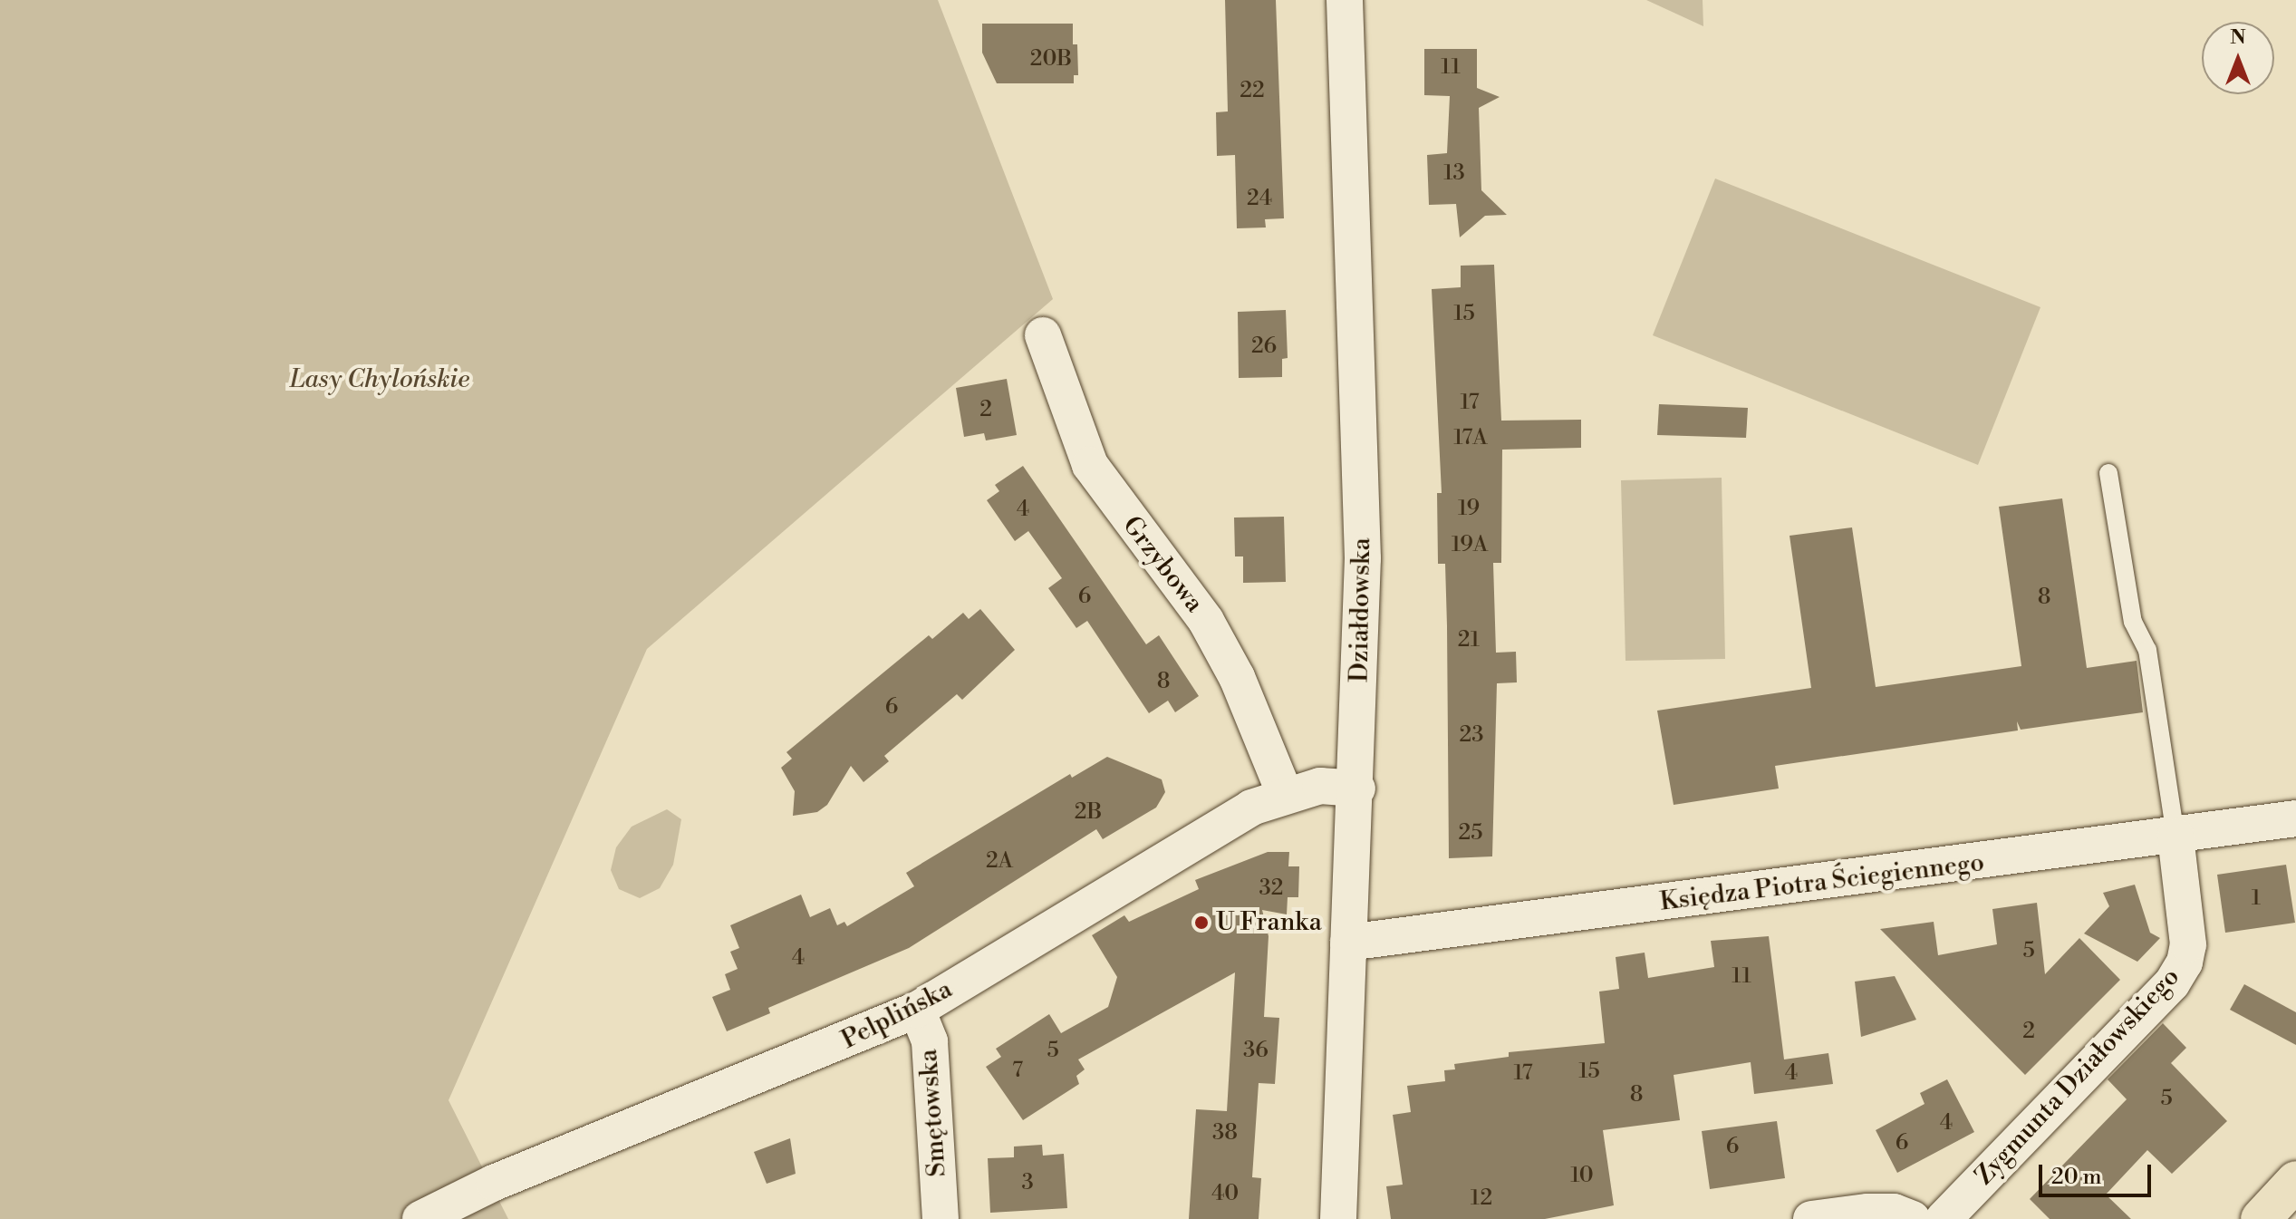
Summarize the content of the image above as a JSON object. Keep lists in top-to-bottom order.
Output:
{
  "streets": {
    "street": [
      "Grzybowa",
      "Działdowska",
      "Księdza Piotra Ściegiennego",
      "Pelplińska",
      "Zygmunta Działowskiego",
      "Smętowska"
    ]
  },
  "crossings": [
    ["Grzybowa", "Pelplińska"],
    ["Działdowska", "Księdza Piotra Ściegiennego"],
    ["Działdowska", "Pelplińska"],
    ["Księdza Piotra Ściegiennego", "Zygmunta Działowskiego"],
    ["Pelplińska", "Smętowska"]
  ],
  "parks": ["Lasy Chylońskie"],
  "places": ["U Franka"],
  "house_numbers": [
    "20B",
    "11",
    "22",
    "13",
    "24",
    "15",
    "26",
    "17",
    "2",
    "17A",
    "19",
    "4",
    "19A",
    "6",
    "8",
    "21",
    "8",
    "6",
    "23",
    "2B",
    "25",
    "2A",
    "32",
    "1",
    "5",
    "4",
    "11",
    "2",
    "5",
    "36",
    "7",
    "15",
    "17",
    "4",
    "8",
    "5",
    "4",
    "38",
    "6",
    "6",
    "10",
    "3",
    "40",
    "12"
  ],
  "scale_bar": "20 m",
  "north": "top"
}
